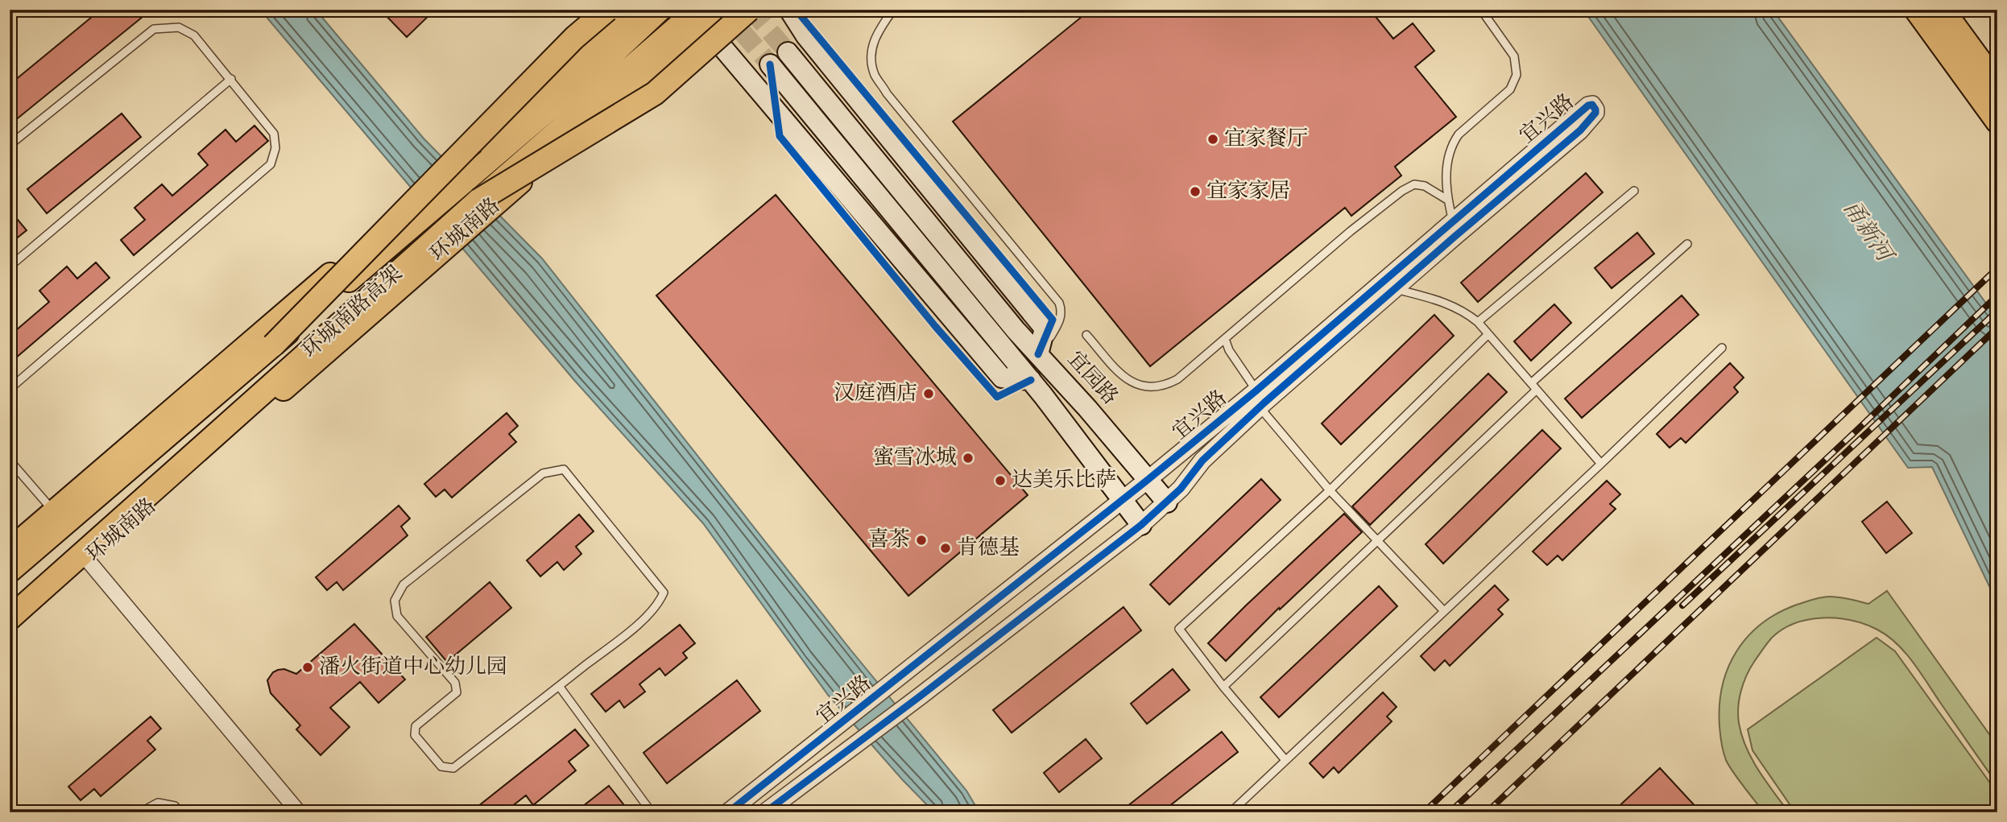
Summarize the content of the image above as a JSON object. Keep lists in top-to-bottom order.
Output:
{
  "streets": {
    "main road": ["环城南路", "环城南路高架", "宜园路"],
    "street": ["宜兴路"]
  },
  "crossings": [
    ["宜兴路", "宜园路"],
    ["环城南路", "环城南路高架"]
  ],
  "water": ["甬新河"],
  "places": [
    "宜家餐厅",
    "宜家家居",
    "汉庭酒店",
    "蜜雪冰城",
    "达美乐比萨",
    "喜茶",
    "肯德基",
    "潘火街道中心幼儿园"
  ]
}
